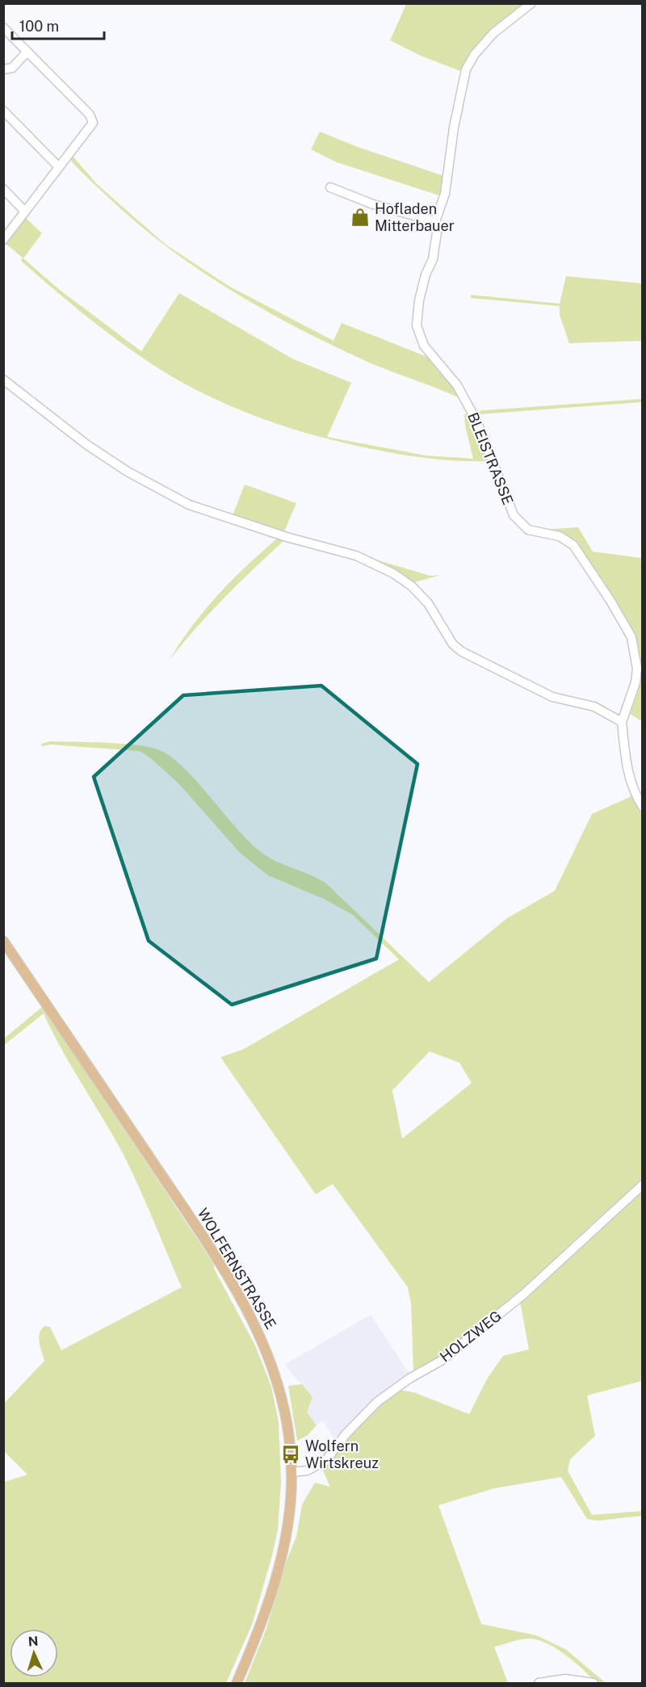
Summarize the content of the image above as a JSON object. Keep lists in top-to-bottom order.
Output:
{
  "streets": {
    "main road": ["WOLFERNSTRASSE"],
    "street": ["BLEISTRASSE", "HOLZWEG"]
  },
  "crossings": [
    ["WOLFERNSTRASSE", "HOLZWEG"]
  ],
  "places": {
    "shop": ["Hofladen Mitterbauer"],
    "bus stop": ["Wolfern Wirtskreuz"]
  },
  "scale_bar": "100 m",
  "north": "top"
}
